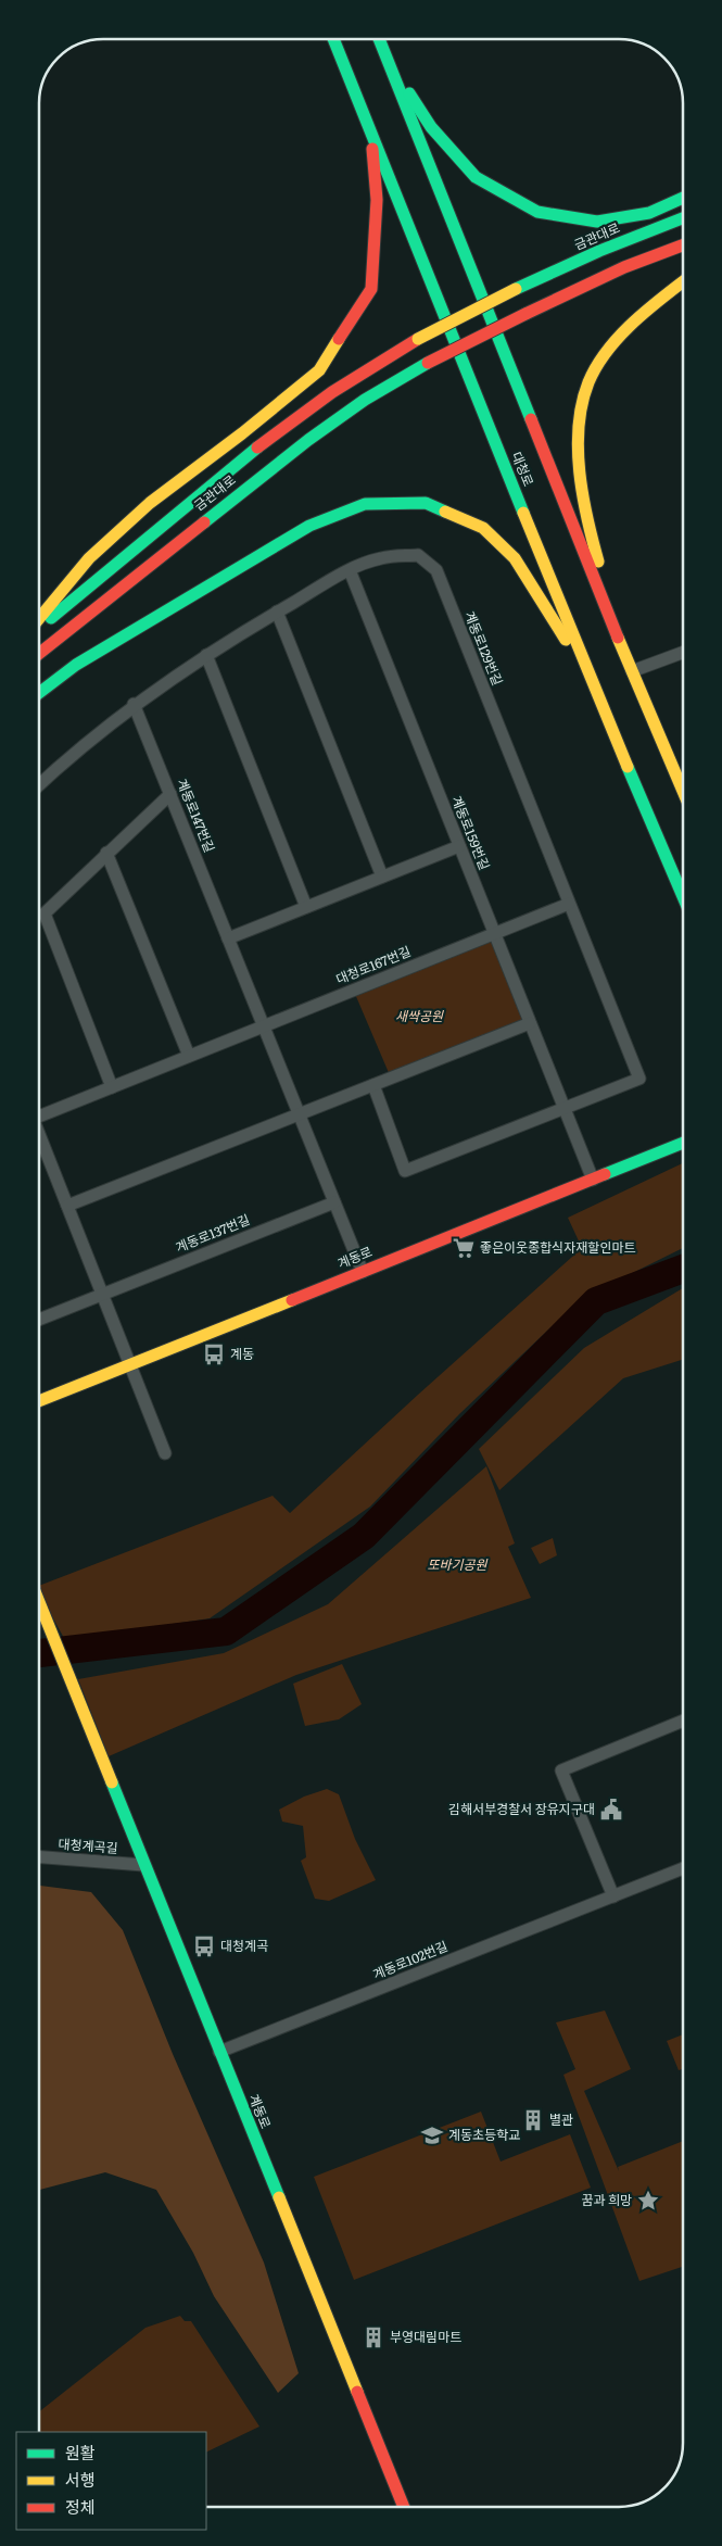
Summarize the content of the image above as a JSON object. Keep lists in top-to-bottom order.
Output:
{
  "streets": {
    "main road": ["금관대로", "대청로", "계동로"],
    "street": [
      "계동로129번길",
      "계동로147번길",
      "계동로159번길",
      "대청로167번길",
      "계동로137번길",
      "대청계곡길",
      "계동로102번길"
    ]
  },
  "crossings": [
    ["계동로129번길", "계동로147번길"],
    ["계동로129번길", "계동로159번길"],
    ["계동로129번길", "대청로167번길"],
    ["계동로147번길", "대청로167번길"],
    ["계동로147번길", "계동로137번길"],
    ["계동로147번길", "계동로"],
    ["계동로159번길", "대청로167번길"],
    ["계동로159번길", "계동로"],
    ["계동로", "대청계곡길"],
    ["계동로", "계동로102번길"]
  ],
  "parks": ["새싹공원", "또바기공원"],
  "places": {
    "supermarket": ["좋은이웃종합식자재할인마트"],
    "bus stop": ["계동", "대청계곡"],
    "public building": ["김해서부경찰서 장유지구대"],
    "building": ["별관", "부영대림마트"],
    "school or university": ["계동초등학교"],
    "place": ["꿈과 희망"]
  },
  "legend": ["원활", "서행", "정체"]
}
